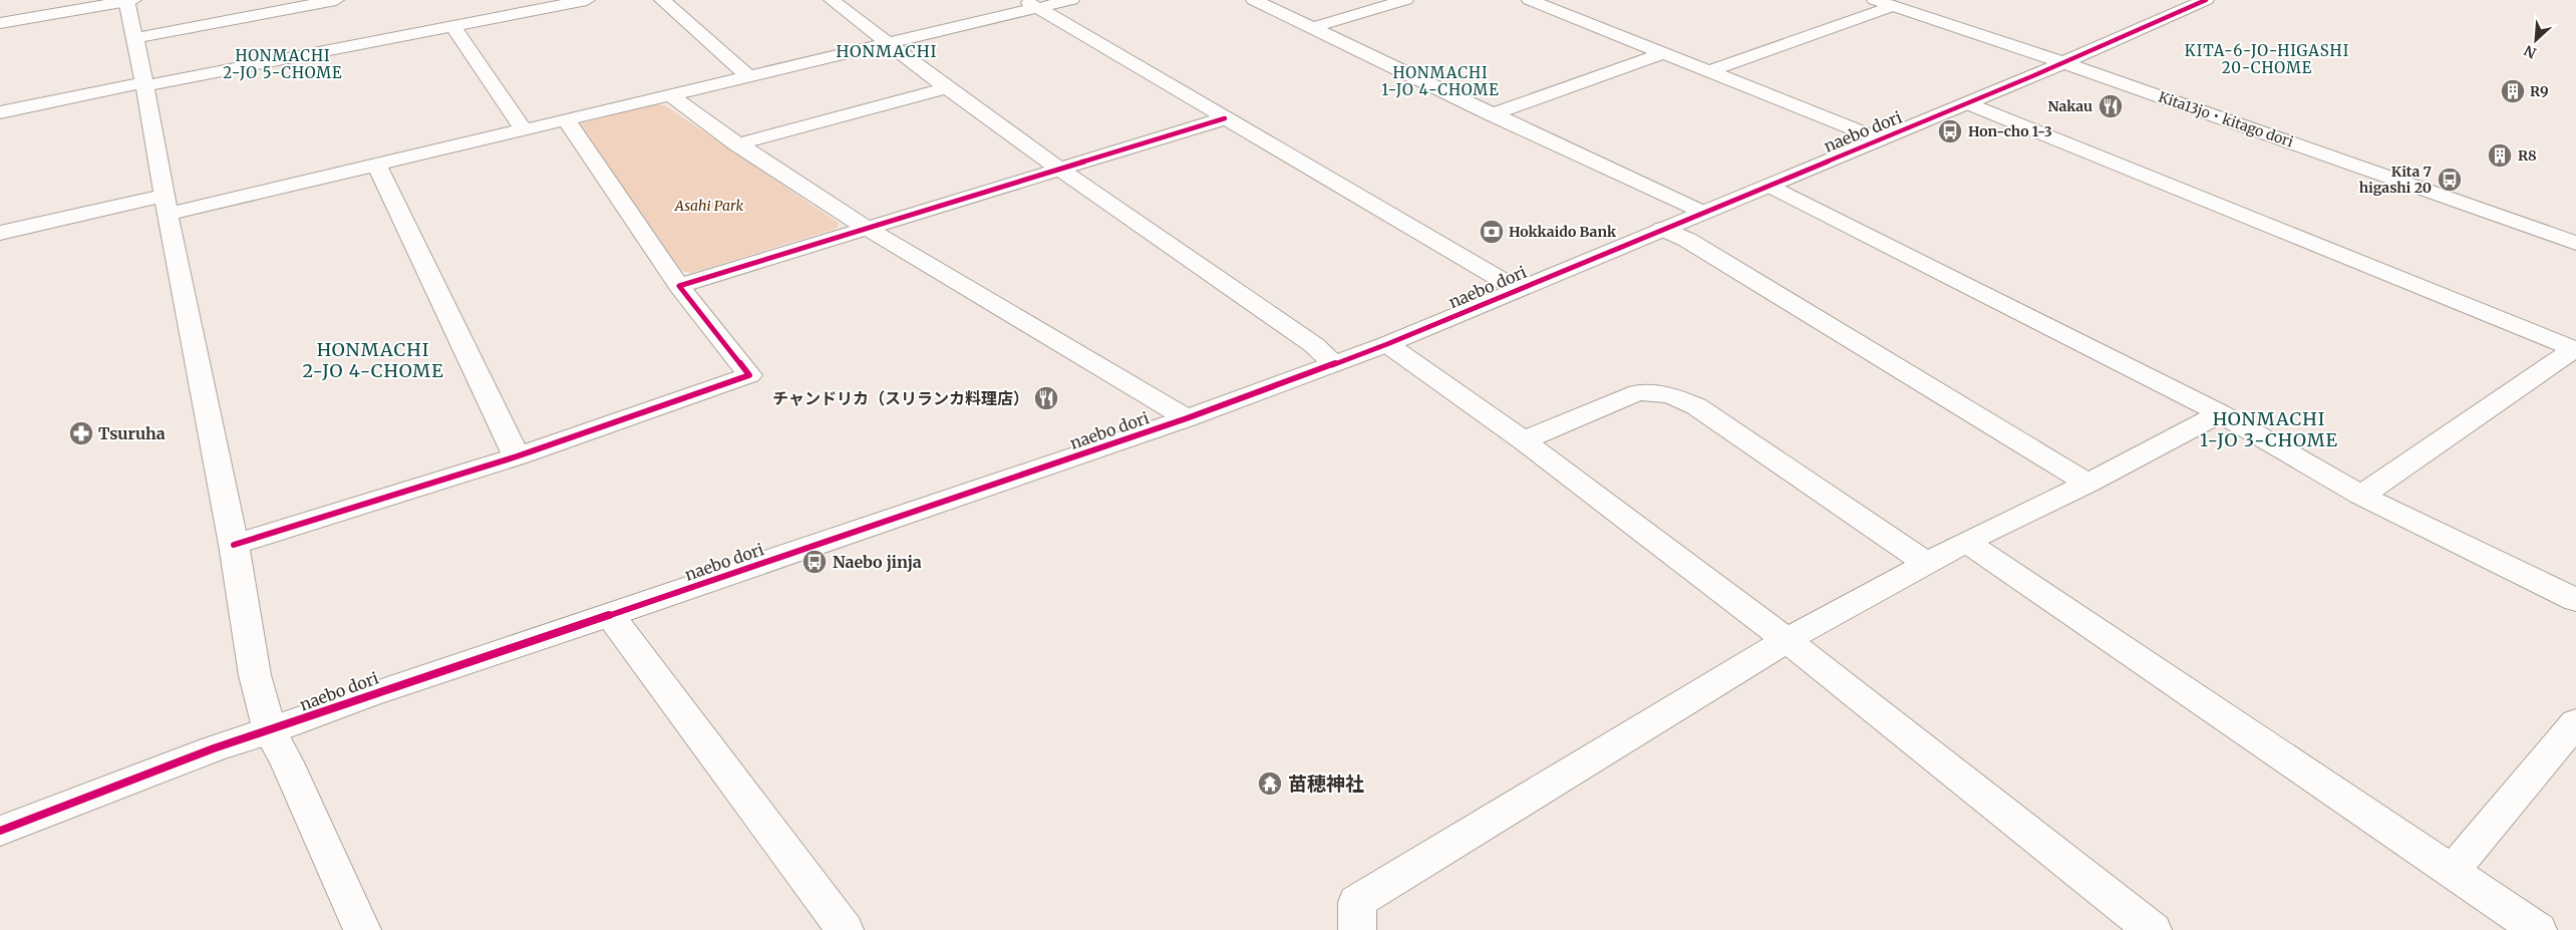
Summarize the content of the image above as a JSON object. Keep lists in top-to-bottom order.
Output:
{
  "streets": {
    "street": ["Kita13jo・kitago dori", "naebo dori"]
  },
  "crossings": [
    ["Kita13jo・kitago dori", "naebo dori"]
  ],
  "districts": [
    "HONMACHI",
    "KITA-6-JO-HIGASHI 20-CHOME",
    "HONMACHI 2-JO 5-CHOME",
    "HONMACHI 1-JO 4-CHOME",
    "HONMACHI 2-JO 4-CHOME",
    "HONMACHI 1-JO 3-CHOME"
  ],
  "parks": ["Asahi Park"],
  "places": {
    "building": ["R9", "R8"],
    "restaurant": ["Nakau", "チャンドリカ（スリランカ料理店）"],
    "bus stop": ["Hon-cho 1-3", "Kita 7 higashi 20", "Naebo jinja"],
    "bank": ["Hokkaido Bank"],
    "pharmacy": ["Tsuruha"],
    "temple": ["苗穂神社"]
  },
  "north": "bottom left"
}
